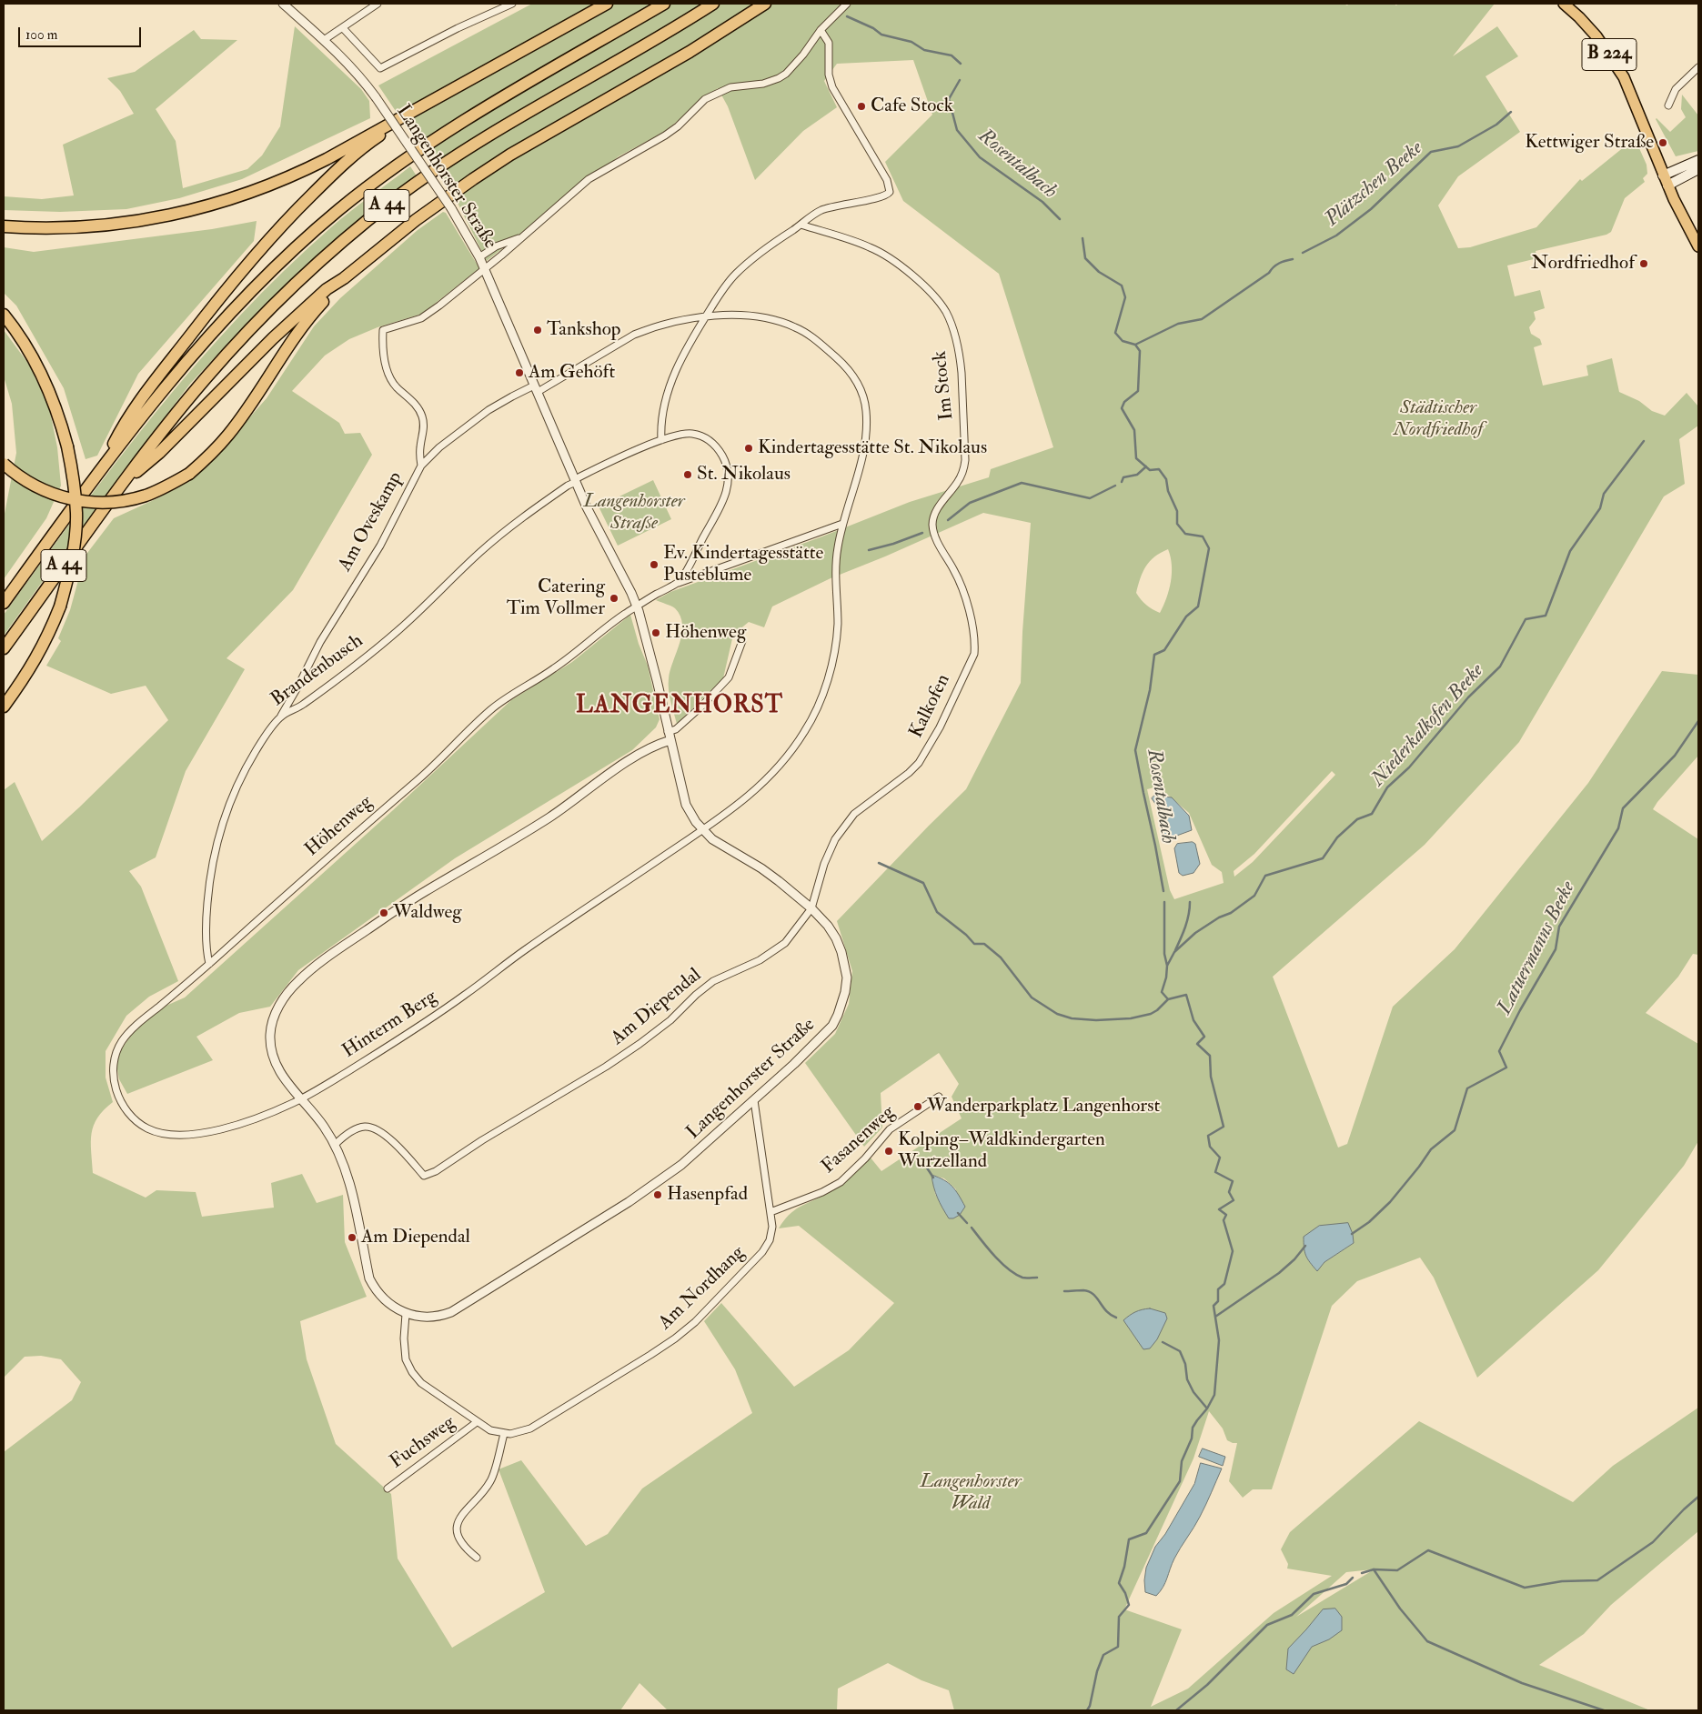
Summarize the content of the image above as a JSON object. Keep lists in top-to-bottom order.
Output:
{
  "streets": {
    "highway": ["A 44"],
    "main road": ["B 224"],
    "street": [
      "Langenhorster Straße",
      "Im Stock",
      "Am Oveskamp",
      "Brandenbusch",
      "Kalkofen",
      "Höhenweg",
      "Am Diependal",
      "Hinterm Berg",
      "Fasanenweg",
      "Am Nordhang",
      "Fuchsweg"
    ]
  },
  "crossings": [
    ["Langenhorster Straße", "Am Oveskamp"],
    ["Langenhorster Straße", "Brandenbusch"],
    ["Langenhorster Straße", "Kalkofen"],
    ["Langenhorster Straße", "Höhenweg"],
    ["Langenhorster Straße", "Am Diependal"],
    ["Langenhorster Straße", "Hinterm Berg"],
    ["Langenhorster Straße", "Am Nordhang"],
    ["Im Stock", "Kalkofen"],
    ["Am Oveskamp", "Brandenbusch"],
    ["Brandenbusch", "Höhenweg"],
    ["Kalkofen", "Am Diependal"],
    ["Höhenweg", "Hinterm Berg"],
    ["Fasanenweg", "Am Nordhang"],
    ["Am Nordhang", "Fuchsweg"]
  ],
  "districts": ["LANGENHORST"],
  "water": [
    "Rosentalbach",
    "Plätzchen Beeke",
    "Niederkalkofen Beeke",
    "Latuermanns Beeke"
  ],
  "parks": ["Städtischer Nordfriedhof", "Langenhorster Straße", "Langenhorster Wald"],
  "places": [
    "Cafe Stock",
    "Kettwiger Straße",
    "Nordfriedhof",
    "Tankshop",
    "Am Gehöft",
    "Kindertagesstätte St. Nikolaus",
    "St. Nikolaus",
    "Ev. Kindertagesstätte Pusteblume",
    "Catering Tim Vollmer",
    "Höhenweg",
    "Waldweg",
    "Wanderparkplatz Langenhorst",
    "Kolping–Waldkindergarten Wurzelland",
    "Hasenpfad",
    "Am Diependal"
  ],
  "scale_bar": "100 m"
}
